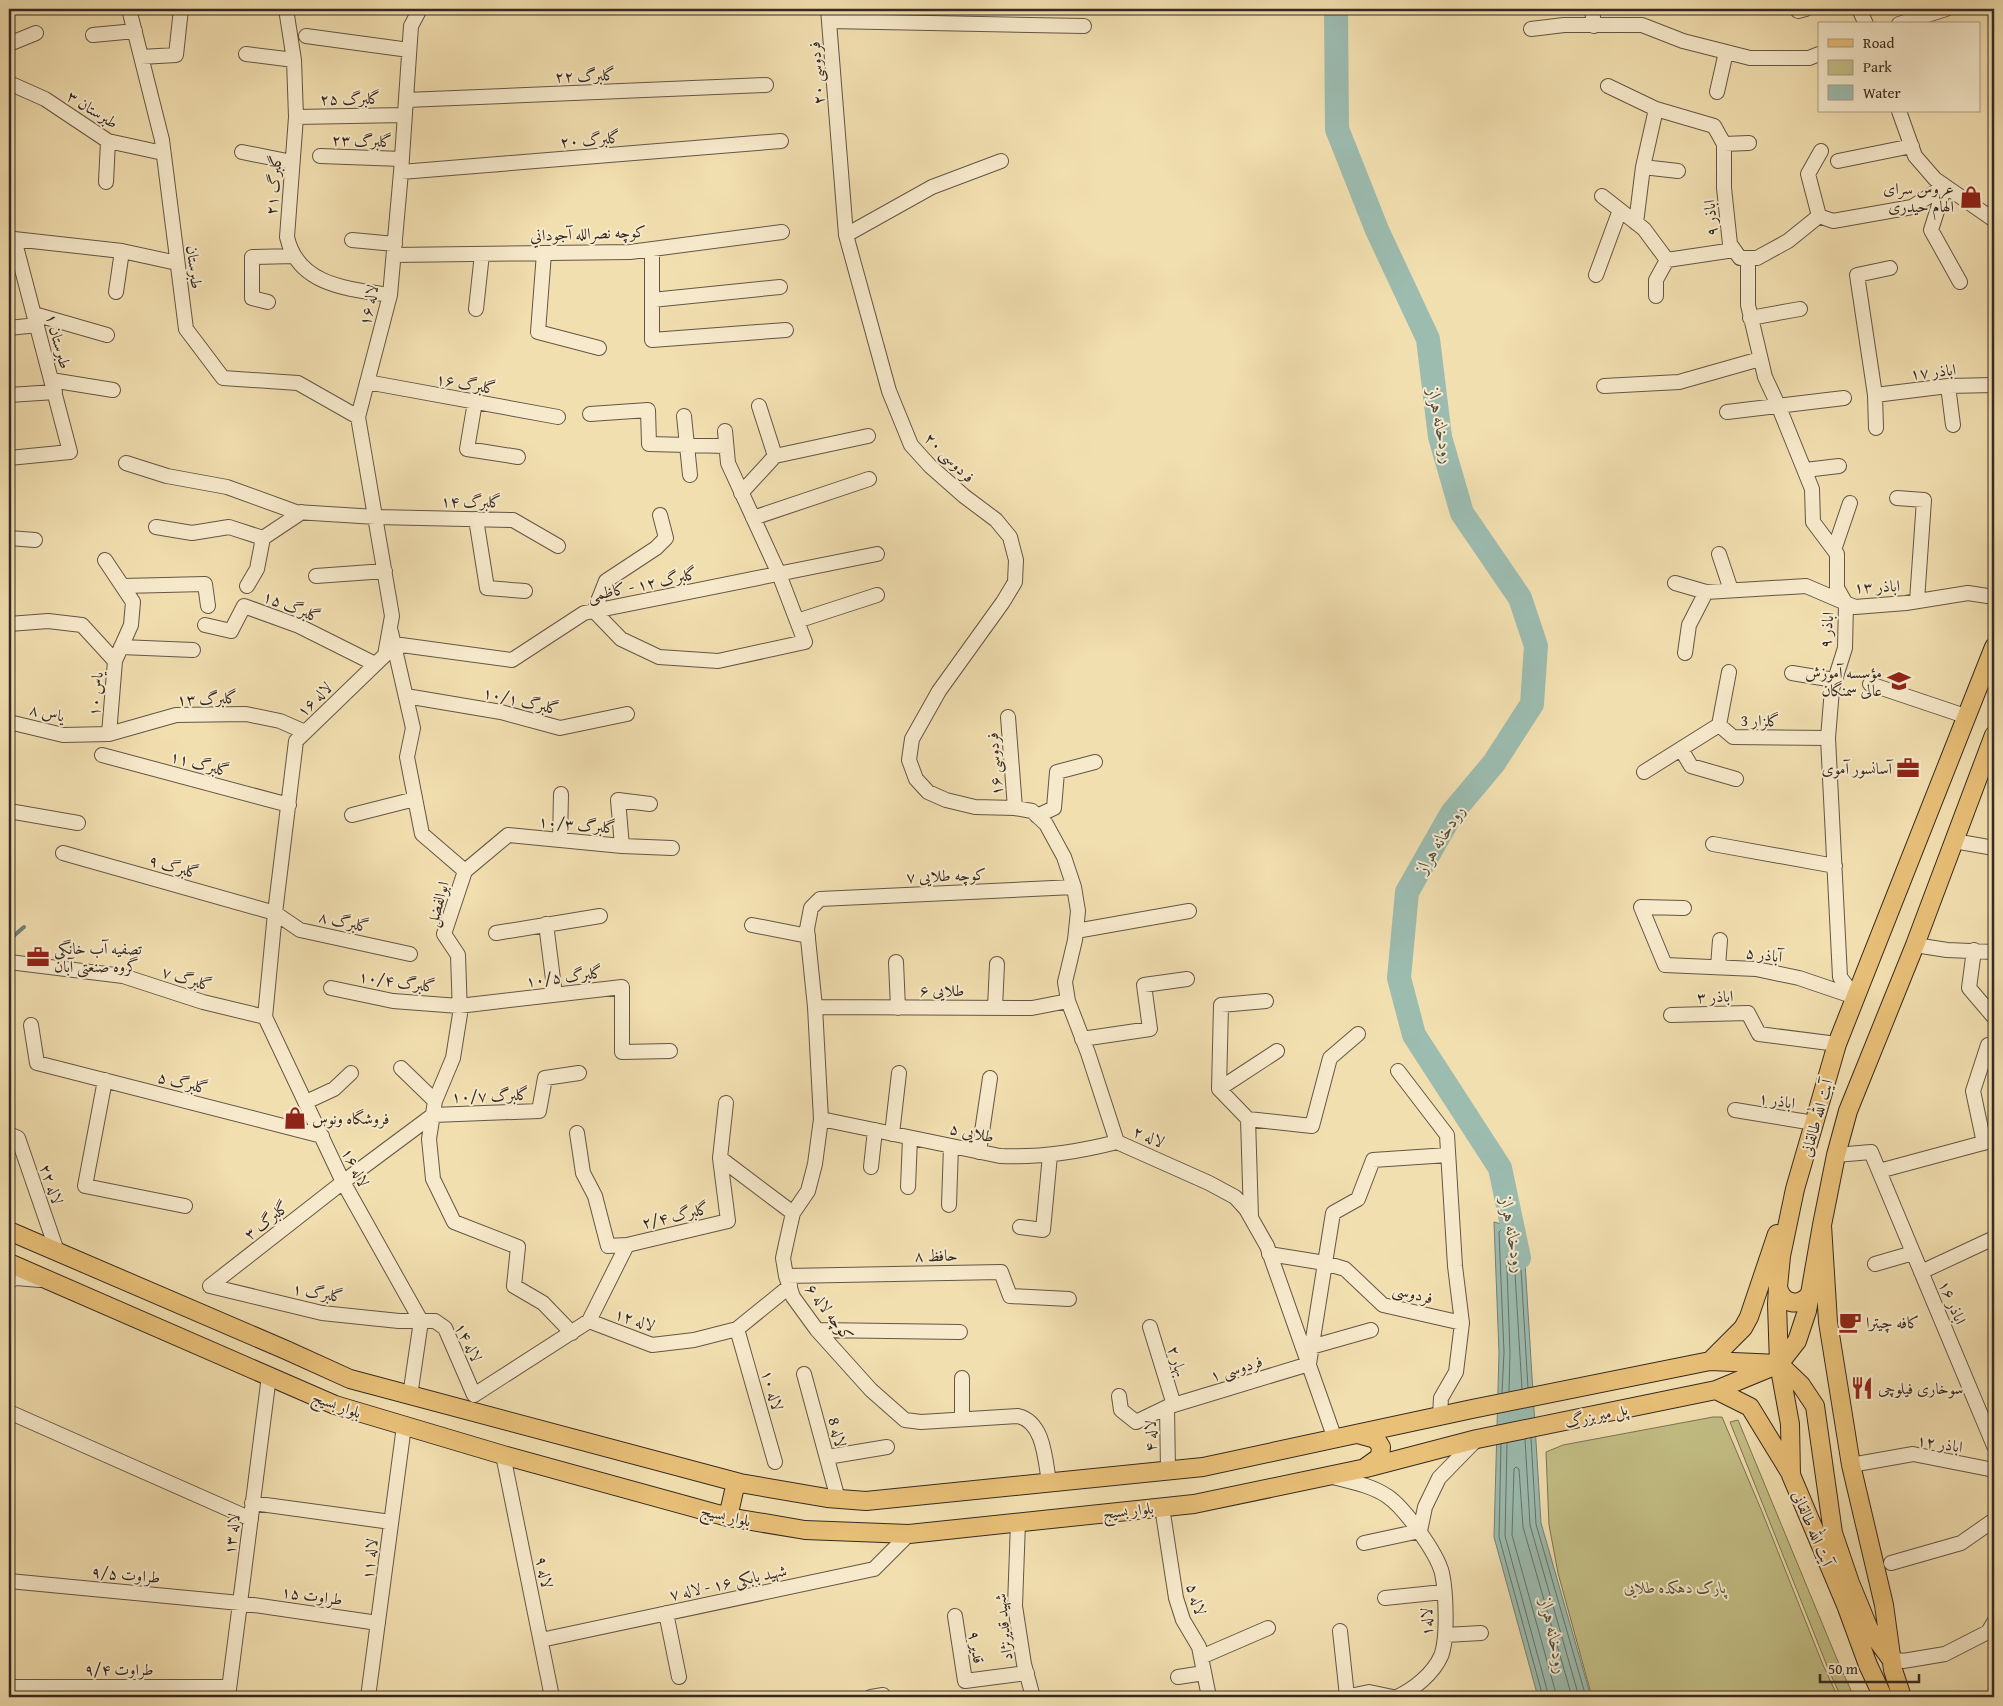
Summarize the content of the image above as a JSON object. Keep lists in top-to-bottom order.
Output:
{
  "streets": {
    "main road": ["آیت الله طالقانی", "بلوار بسیج", "پل میربزرگ"],
    "street": [
      "فردوسی ۲۰",
      "گلبرگ ۲۲",
      "گلبرگ ۲۵",
      "طبرستان ۳",
      "گلبرگ ۲۰",
      "گلبرگ ۲۳",
      "گلبرگ ۲۱",
      "اباذر ۹",
      "كوچه نصرالله آجوداني",
      "طبرستان",
      "لاله ۱۶",
      "طبرستان ۱",
      "اباذر ۱۷",
      "گلبرگ ۱۶",
      "گلبرگ ۱۴",
      "گلبرگ ۱۲ - کاظمی",
      "اباذر ۱۳",
      "گلبرگ ۱۵",
      "یاس ۱۰",
      "گلبرگ ۱۳",
      "گلبرگ ۱۰/۱",
      "یاس ۸",
      "گلزار 3",
      "گلبرگ ۱۱",
      "فردوسی ۱۶",
      "گلبرگ ۱۰/۳",
      "گلبرگ ۹",
      "کوچه طلایی ۷",
      "ابوالفضل",
      "گلبرگ ۸",
      "آباذر ۵",
      "گلبرگ ۱۰/۵",
      "گلبرگ ۷",
      "گلبرگ ۱۰/۴",
      "طلایی ۶",
      "اباذر ۳",
      "گلبرگ ۵",
      "گلبرگ ۱۰/۷",
      "اباذر ۱",
      "طلایی ۵",
      "لاله ۲",
      "لاله ۲۲",
      "گلبرگ ۲/۴",
      "گلبرگ ۳",
      "حافظ ۸",
      "گلبرگ ۱",
      "فردوسی",
      "اباذر ۱۶",
      "کوچه لاله ۶",
      "لاله ۱۲",
      "لاله ۱۴",
      "بهار ۲",
      "فردوسی ۱",
      "لاله ۱۰",
      "لاله 8",
      "لاله ۴",
      "اباذر ۱۲",
      "لاله ۱۳",
      "لاله ۱۱",
      "لاله ۹",
      "طراوت ۹/۵",
      "شهید بابکی ۱۶ - لاله ۷",
      "طراوت ۱۵",
      "لاله ۵",
      "لاله۱",
      "شهید قدیرنژاد",
      "قدیر ۹",
      "طراوت ۹/۴"
    ]
  },
  "crossings": [
    ["فردوسی ۲۰", "فردوسی ۱۶"],
    ["گلبرگ ۲۲", "لاله ۱۶"],
    ["گلبرگ ۲۵", "گلبرگ ۲۱"],
    ["گلبرگ ۲۵", "لاله ۱۶"],
    ["طبرستان ۳", "طبرستان"],
    ["گلبرگ ۲۰", "گلبرگ ۲۳"],
    ["گلبرگ ۲۰", "لاله ۱۶"],
    ["گلبرگ ۲۳", "لاله ۱۶"],
    ["گلبرگ ۲۱", "لاله ۱۶"],
    ["اباذر ۹", "اباذر ۱۳"],
    ["اباذر ۹", "گلزار 3"],
    ["اباذر ۹", "آباذر ۵"],
    ["اباذر ۹", "آیت الله طالقانی"],
    ["كوچه نصرالله آجوداني", "لاله ۱۶"],
    ["طبرستان", "لاله ۱۶"],
    ["طبرستان", "طبرستان ۱"],
    ["لاله ۱۶", "گلبرگ ۱۶"],
    ["لاله ۱۶", "گلبرگ ۱۴"],
    ["لاله ۱۶", "گلبرگ ۱۵"],
    ["لاله ۱۶", "گلبرگ ۱۳"],
    ["لاله ۱۶", "گلبرگ ۱۱"],
    ["لاله ۱۶", "گلبرگ ۹"],
    ["لاله ۱۶", "ابوالفضل"],
    ["لاله ۱۶", "گلبرگ ۸"],
    ["لاله ۱۶", "گلبرگ ۷"],
    ["لاله ۱۶", "گلبرگ ۵"],
    ["لاله ۱۶", "گلبرگ ۳"],
    ["لاله ۱۶", "گلبرگ ۱"],
    ["لاله ۱۶", "لاله ۱۴"],
    ["گلبرگ ۱۲ - کاظمی", "ابوالفضل"],
    ["یاس ۱۰", "گلبرگ ۱۳"],
    ["یاس ۱۰", "یاس ۸"],
    ["گلبرگ ۱۳", "یاس ۸"],
    ["گلبرگ ۱۰/۱", "ابوالفضل"],
    ["گلبرگ ۱۰/۳", "ابوالفضل"],
    ["گلبرگ ۹", "گلبرگ ۸"],
    ["کوچه طلایی ۷", "لاله ۲"],
    ["کوچه طلایی ۷", "کوچه لاله ۶"],
    ["ابوالفضل", "گلبرگ ۱۰/۵"],
    ["ابوالفضل", "گلبرگ ۱۰/۴"],
    ["ابوالفضل", "گلبرگ ۱۰/۷"],
    ["ابوالفضل", "گلبرگ ۳"],
    ["آباذر ۵", "آیت الله طالقانی"],
    ["گلبرگ ۱۰/۵", "گلبرگ ۱۰/۴"],
    ["طلایی ۶", "لاله ۲"],
    ["طلایی ۶", "کوچه لاله ۶"],
    ["اباذر ۳", "آیت الله طالقانی"],
    ["گلبرگ ۱۰/۷", "گلبرگ ۳"],
    ["اباذر ۱", "آیت الله طالقانی"],
    ["آیت الله طالقانی", "اباذر ۱۶"],
    ["آیت الله طالقانی", "پل میربزرگ"],
    ["آیت الله طالقانی", "اباذر ۱۲"],
    ["طلایی ۵", "لاله ۲"],
    ["طلایی ۵", "کوچه لاله ۶"],
    ["لاله ۲", "فردوسی"],
    ["لاله ۲", "فردوسی ۱"],
    ["لاله ۲", "بلوار بسیج"],
    ["لاله ۲۲", "بلوار بسیج"],
    ["گلبرگ ۲/۴", "لاله ۱۲"],
    ["گلبرگ ۳", "گلبرگ ۱"],
    ["حافظ ۸", "کوچه لاله ۶"],
    ["حافظ ۸", "لاله ۱۲"],
    ["گلبرگ ۱", "لاله ۱۴"],
    ["کوچه لاله ۶", "لاله ۱۲"],
    ["کوچه لاله ۶", "بلوار بسیج"],
    ["لاله ۱۲", "لاله ۱۴"],
    ["لاله ۱۲", "لاله ۱۰"],
    ["بهار ۲", "فردوسی ۱"],
    ["بهار ۲", "لاله ۴"],
    ["فردوسی ۱", "لاله ۴"],
    ["بلوار بسیج", "پل میربزرگ"],
    ["بلوار بسیج", "لاله 8"],
    ["بلوار بسیج", "لاله ۴"],
    ["بلوار بسیج", "لاله ۱۳"],
    ["بلوار بسیج", "لاله ۱۱"],
    ["بلوار بسیج", "لاله ۹"],
    ["بلوار بسیج", "شهید بابکی ۱۶ - لاله ۷"],
    ["بلوار بسیج", "لاله ۵"],
    ["بلوار بسیج", "لاله۱"],
    ["بلوار بسیج", "شهید قدیرنژاد"],
    ["لاله ۱۳", "طراوت ۹/۵"],
    ["لاله ۱۳", "طراوت ۱۵"],
    ["لاله ۱۳", "طراوت ۹/۴"],
    ["لاله ۱۱", "طراوت ۱۵"],
    ["لاله ۹", "شهید بابکی ۱۶ - لاله ۷"],
    ["طراوت ۹/۵", "طراوت ۱۵"],
    ["شهید قدیرنژاد", "قدیر ۹"]
  ],
  "water": ["رودخانه هراز"],
  "parks": ["پارک دهکده طلایی"],
  "places": {
    "shop": ["عروس سرای الهام حیدری", "فروشگاه ونوس"],
    "school or university": ["مؤسسه آموزش عالی سمنگان"],
    "office": ["آسانسور آموی", "تصفیه آب خانگی گروه صنعتی آبان"],
    "cafe": ["کافه چیترا"],
    "restaurant": ["سوخاری فیلوچی"]
  },
  "legend": ["Road", "Park", "Water"],
  "scale_bar": "50 m"
}
